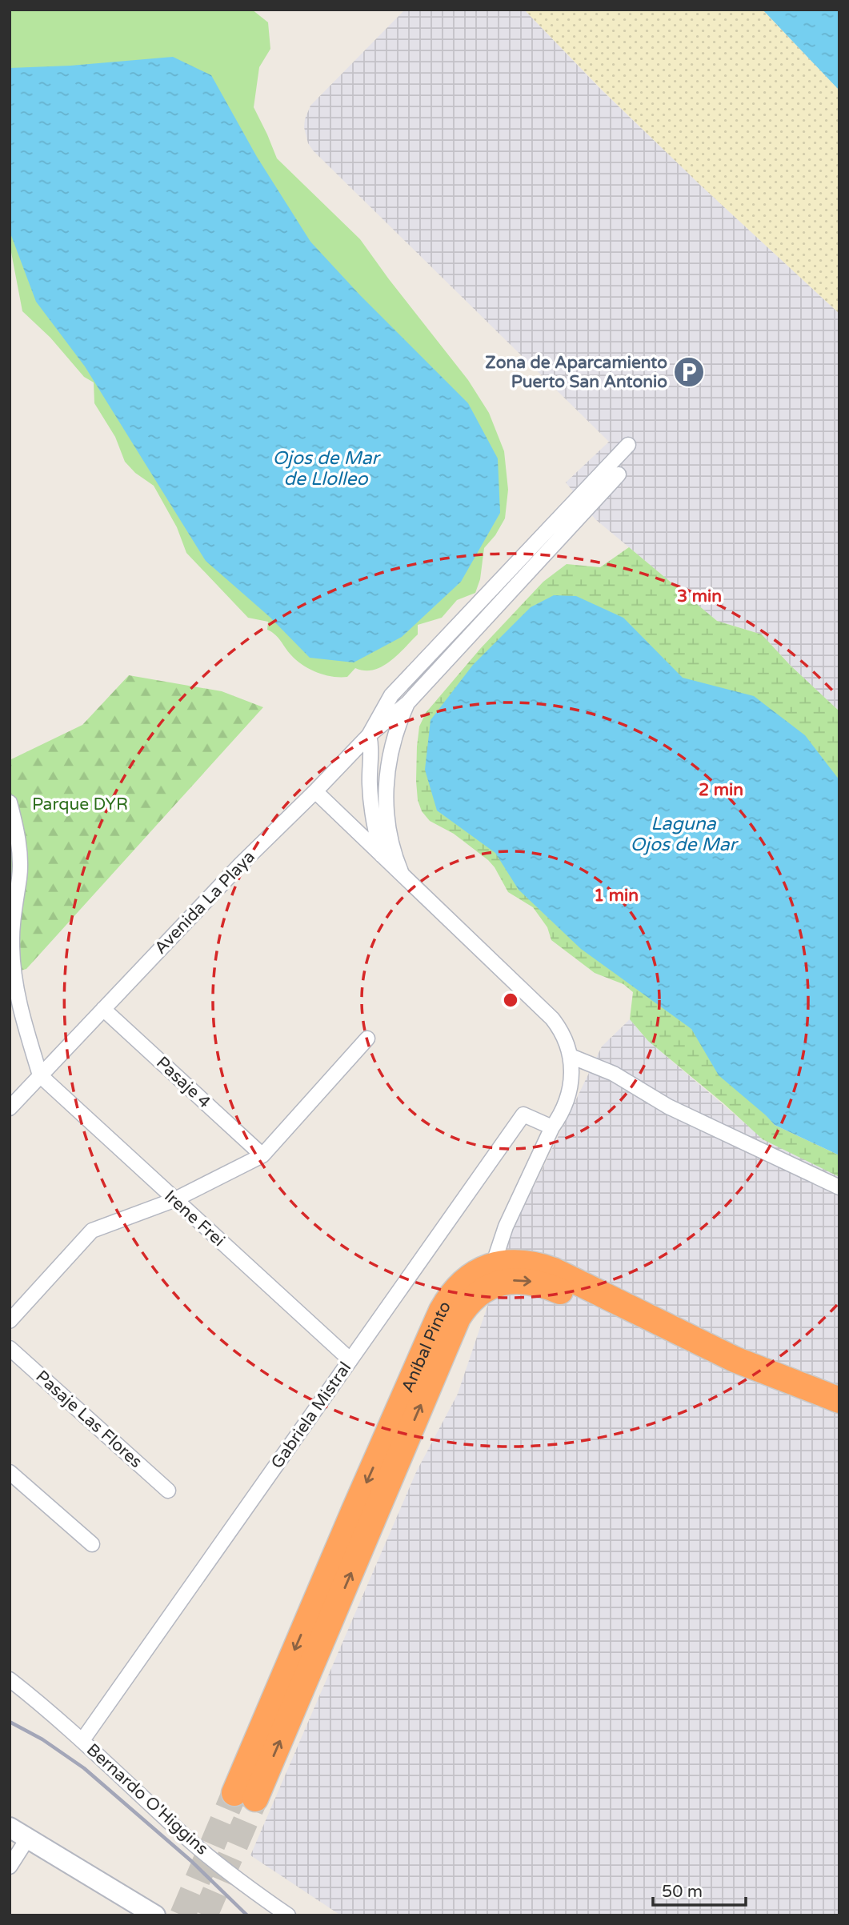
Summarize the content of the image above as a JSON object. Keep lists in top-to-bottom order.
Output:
{
  "streets": {
    "highway": ["Aníbal Pinto"],
    "street": [
      "Avenida La Playa",
      "Pasaje 4",
      "Irene Frei",
      "Gabriela Mistral",
      "Pasaje Las Flores",
      "Bernardo O'Higgins"
    ]
  },
  "crossings": [
    ["Avenida La Playa", "Pasaje 4"],
    ["Avenida La Playa", "Irene Frei"],
    ["Irene Frei", "Gabriela Mistral"],
    ["Gabriela Mistral", "Bernardo O'Higgins"]
  ],
  "water": ["Ojos de Mar de Llolleo", "Laguna Ojos de Mar"],
  "parks": ["Parque DYR"],
  "places": {
    "parking": ["Zona de Aparcamiento Puerto San Antonio"]
  },
  "scale_bar": "50 m",
  "rings": ["3 min", "2 min", "1 min"]
}
